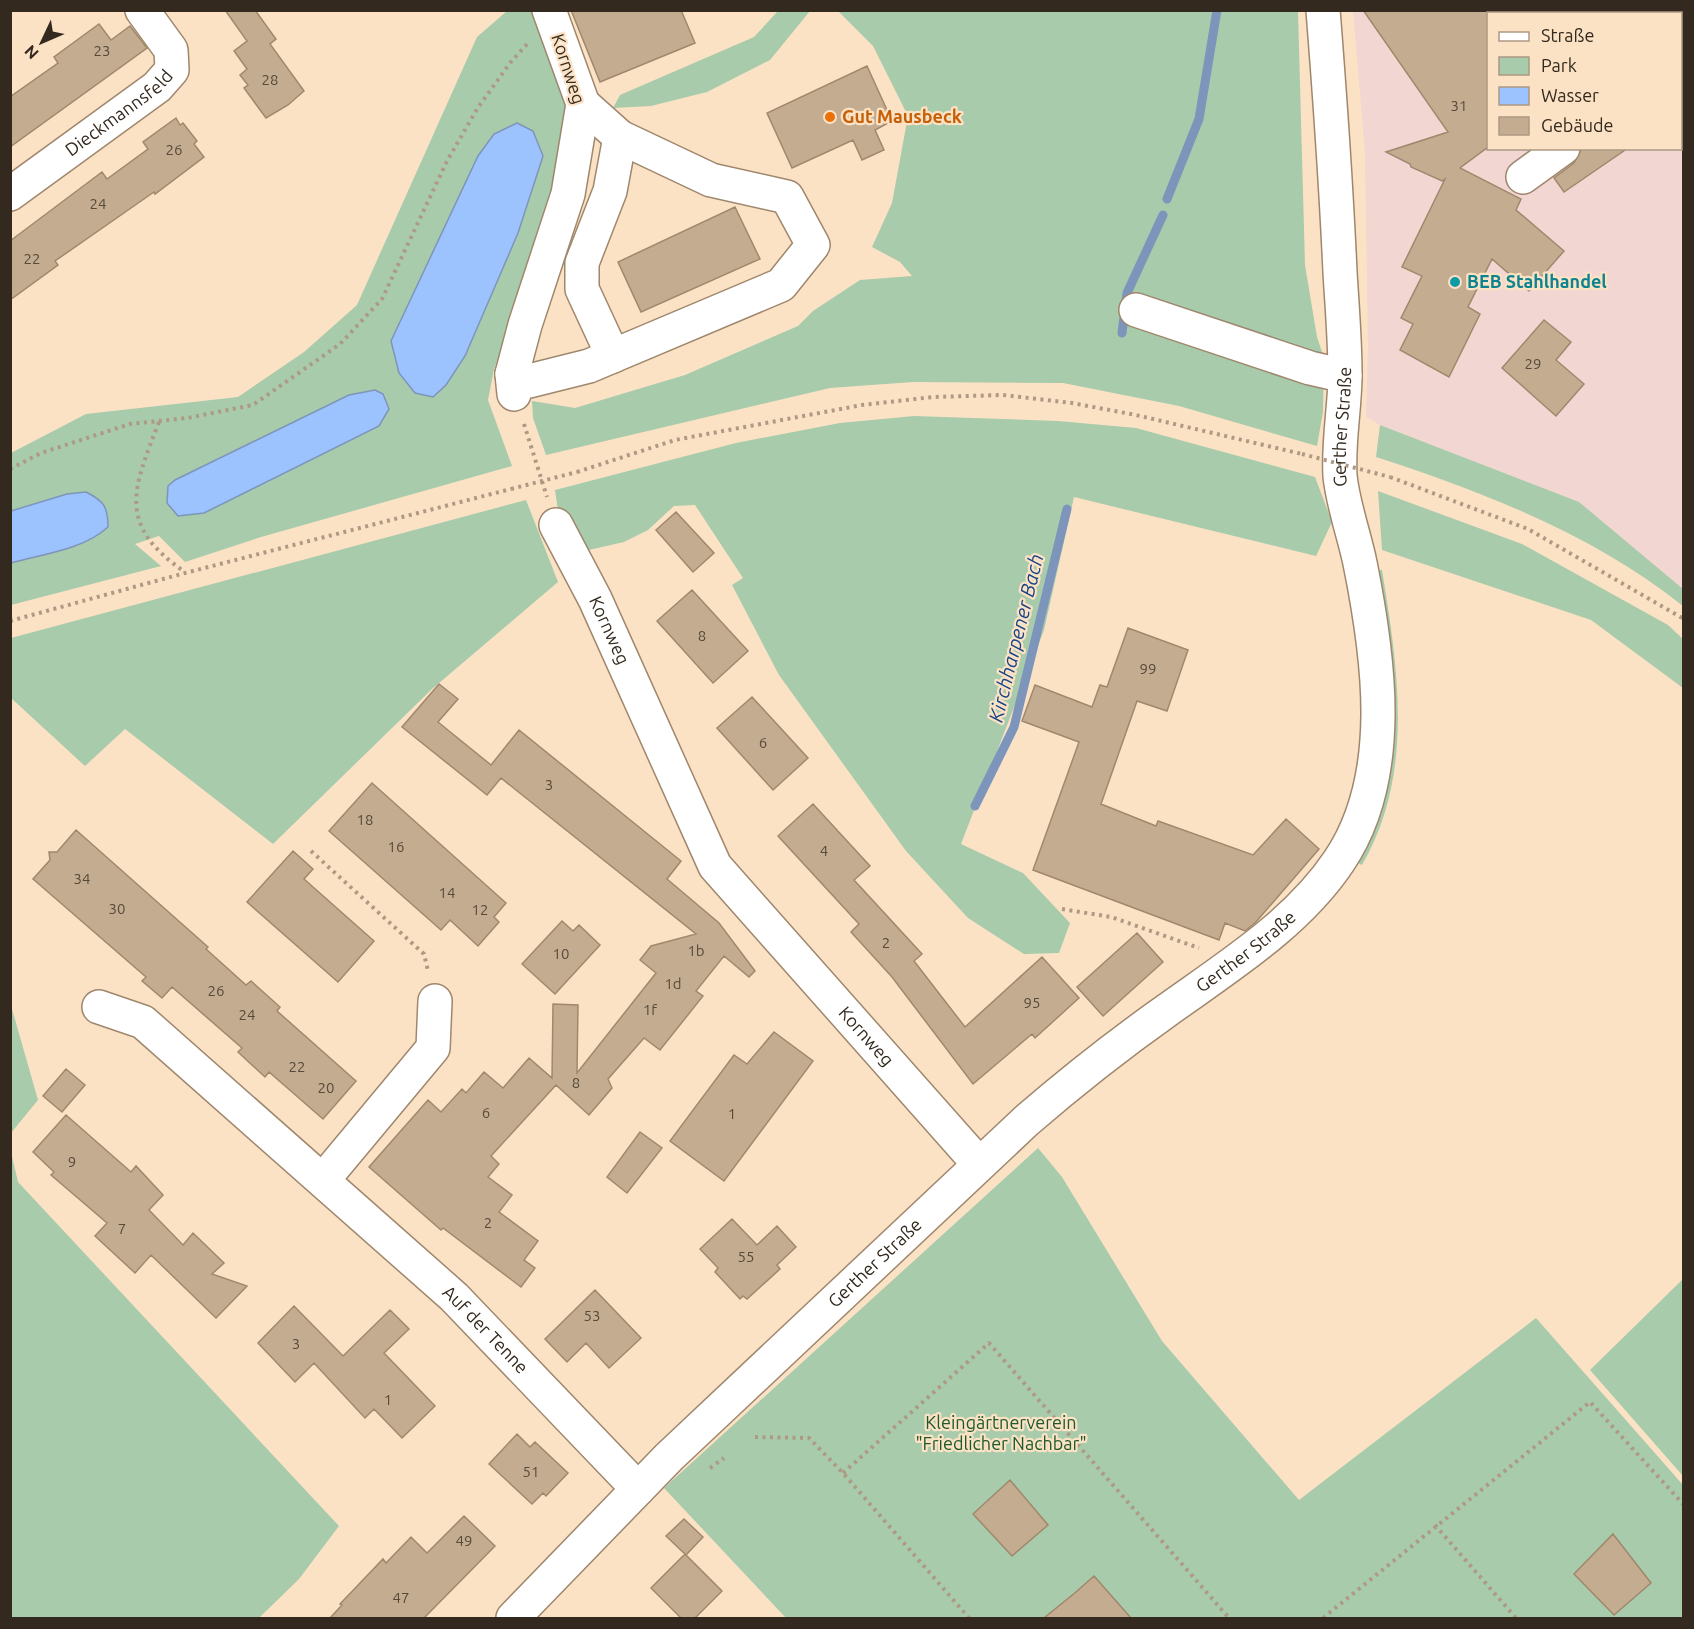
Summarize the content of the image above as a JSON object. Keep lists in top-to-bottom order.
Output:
{
  "streets": {
    "street": [
      "Kornweg",
      "Dieckmannsfeld",
      "Gerther Straße",
      "Auf der Tenne"
    ]
  },
  "crossings": [
    ["Kornweg", "Gerther Straße"],
    ["Gerther Straße", "Auf der Tenne"]
  ],
  "water": ["Kirchharpener Bach"],
  "parks": ["Kleingärtnerverein \"Friedlicher Nachbar\""],
  "places": ["Gut Mausbeck", "BEB Stahlhandel"],
  "house_numbers": [
    "23",
    "28",
    "31",
    "26",
    "24",
    "22",
    "29",
    "8",
    "99",
    "6",
    "3",
    "18",
    "16",
    "4",
    "34",
    "14",
    "30",
    "12",
    "2",
    "1b",
    "10",
    "1d",
    "26",
    "95",
    "1f",
    "24",
    "22",
    "8",
    "20",
    "6",
    "1",
    "9",
    "2",
    "7",
    "55",
    "53",
    "3",
    "1",
    "51",
    "49",
    "47"
  ],
  "legend": [
    "Straße",
    "Park",
    "Wasser",
    "Gebäude"
  ],
  "north": "bottom left"
}
